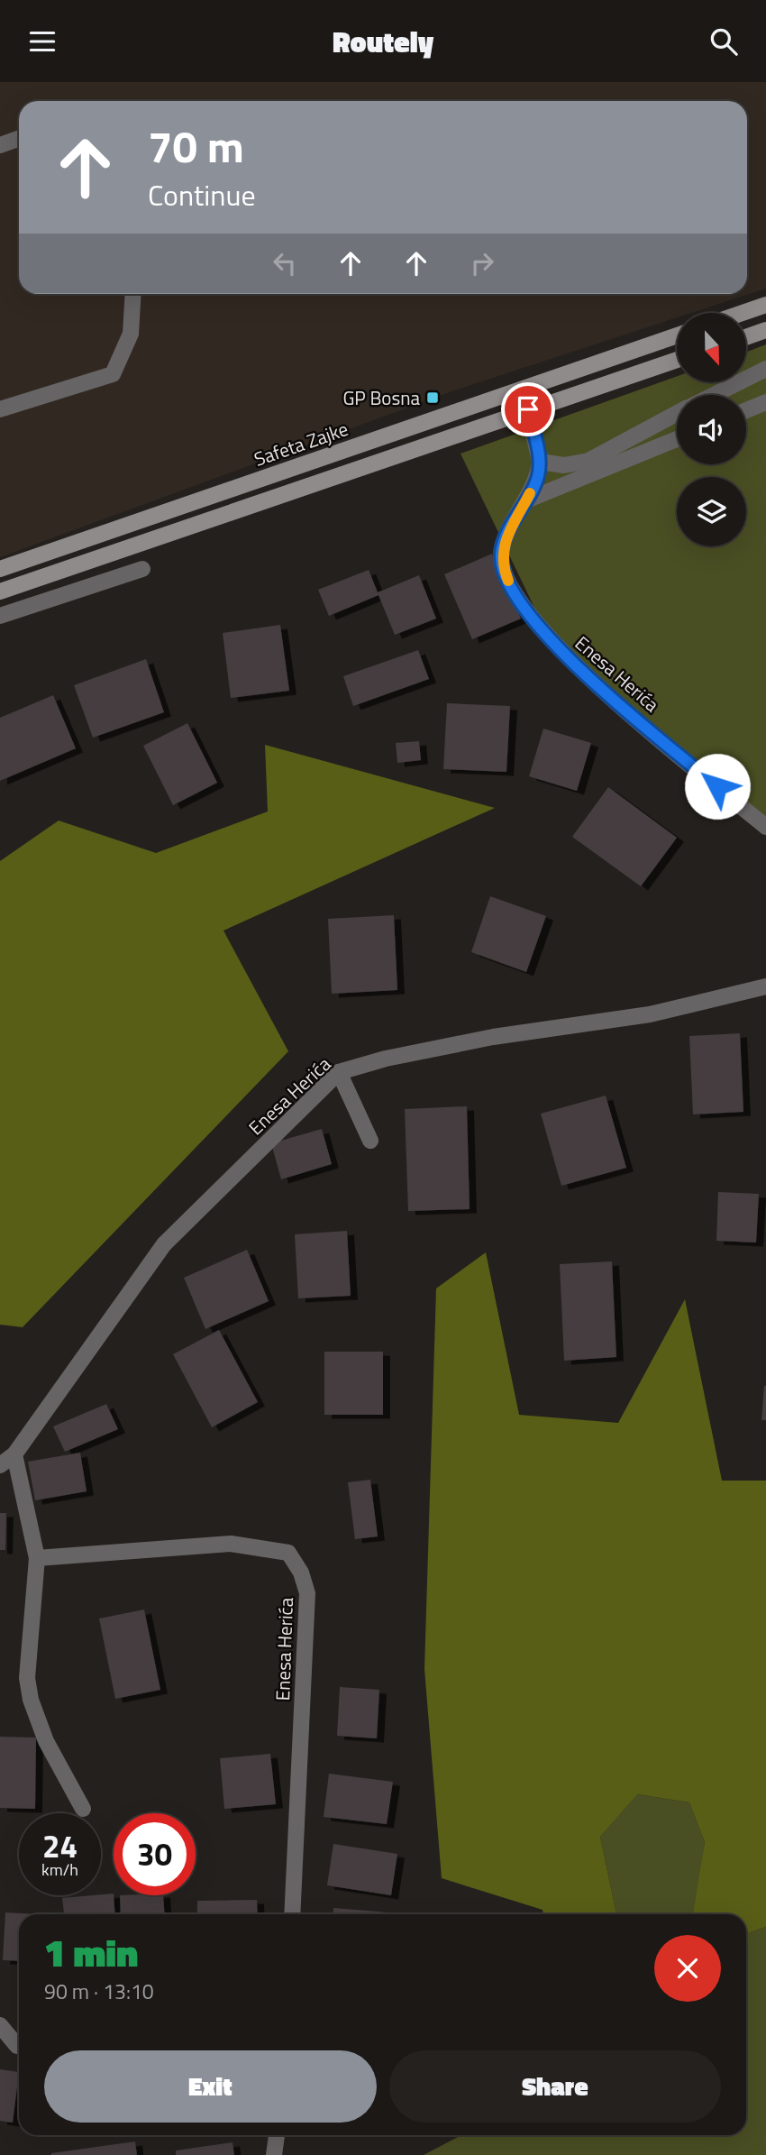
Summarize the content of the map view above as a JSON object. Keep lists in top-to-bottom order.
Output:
{
  "streets": {
    "main road": ["Safeta Zajke"],
    "street": ["Enesa Herića"]
  },
  "places": {
    "transit": ["GP Bosna"]
  },
  "north": "bottom",
  "page": {
    "header": "Routely",
    "turn": ["70 m", "Continue"],
    "speed": "24 km/h",
    "limit": "30",
    "heading": ["1 min", "90 m · 13:10"],
    "buttons": ["Exit", "Share"]
  }
}
